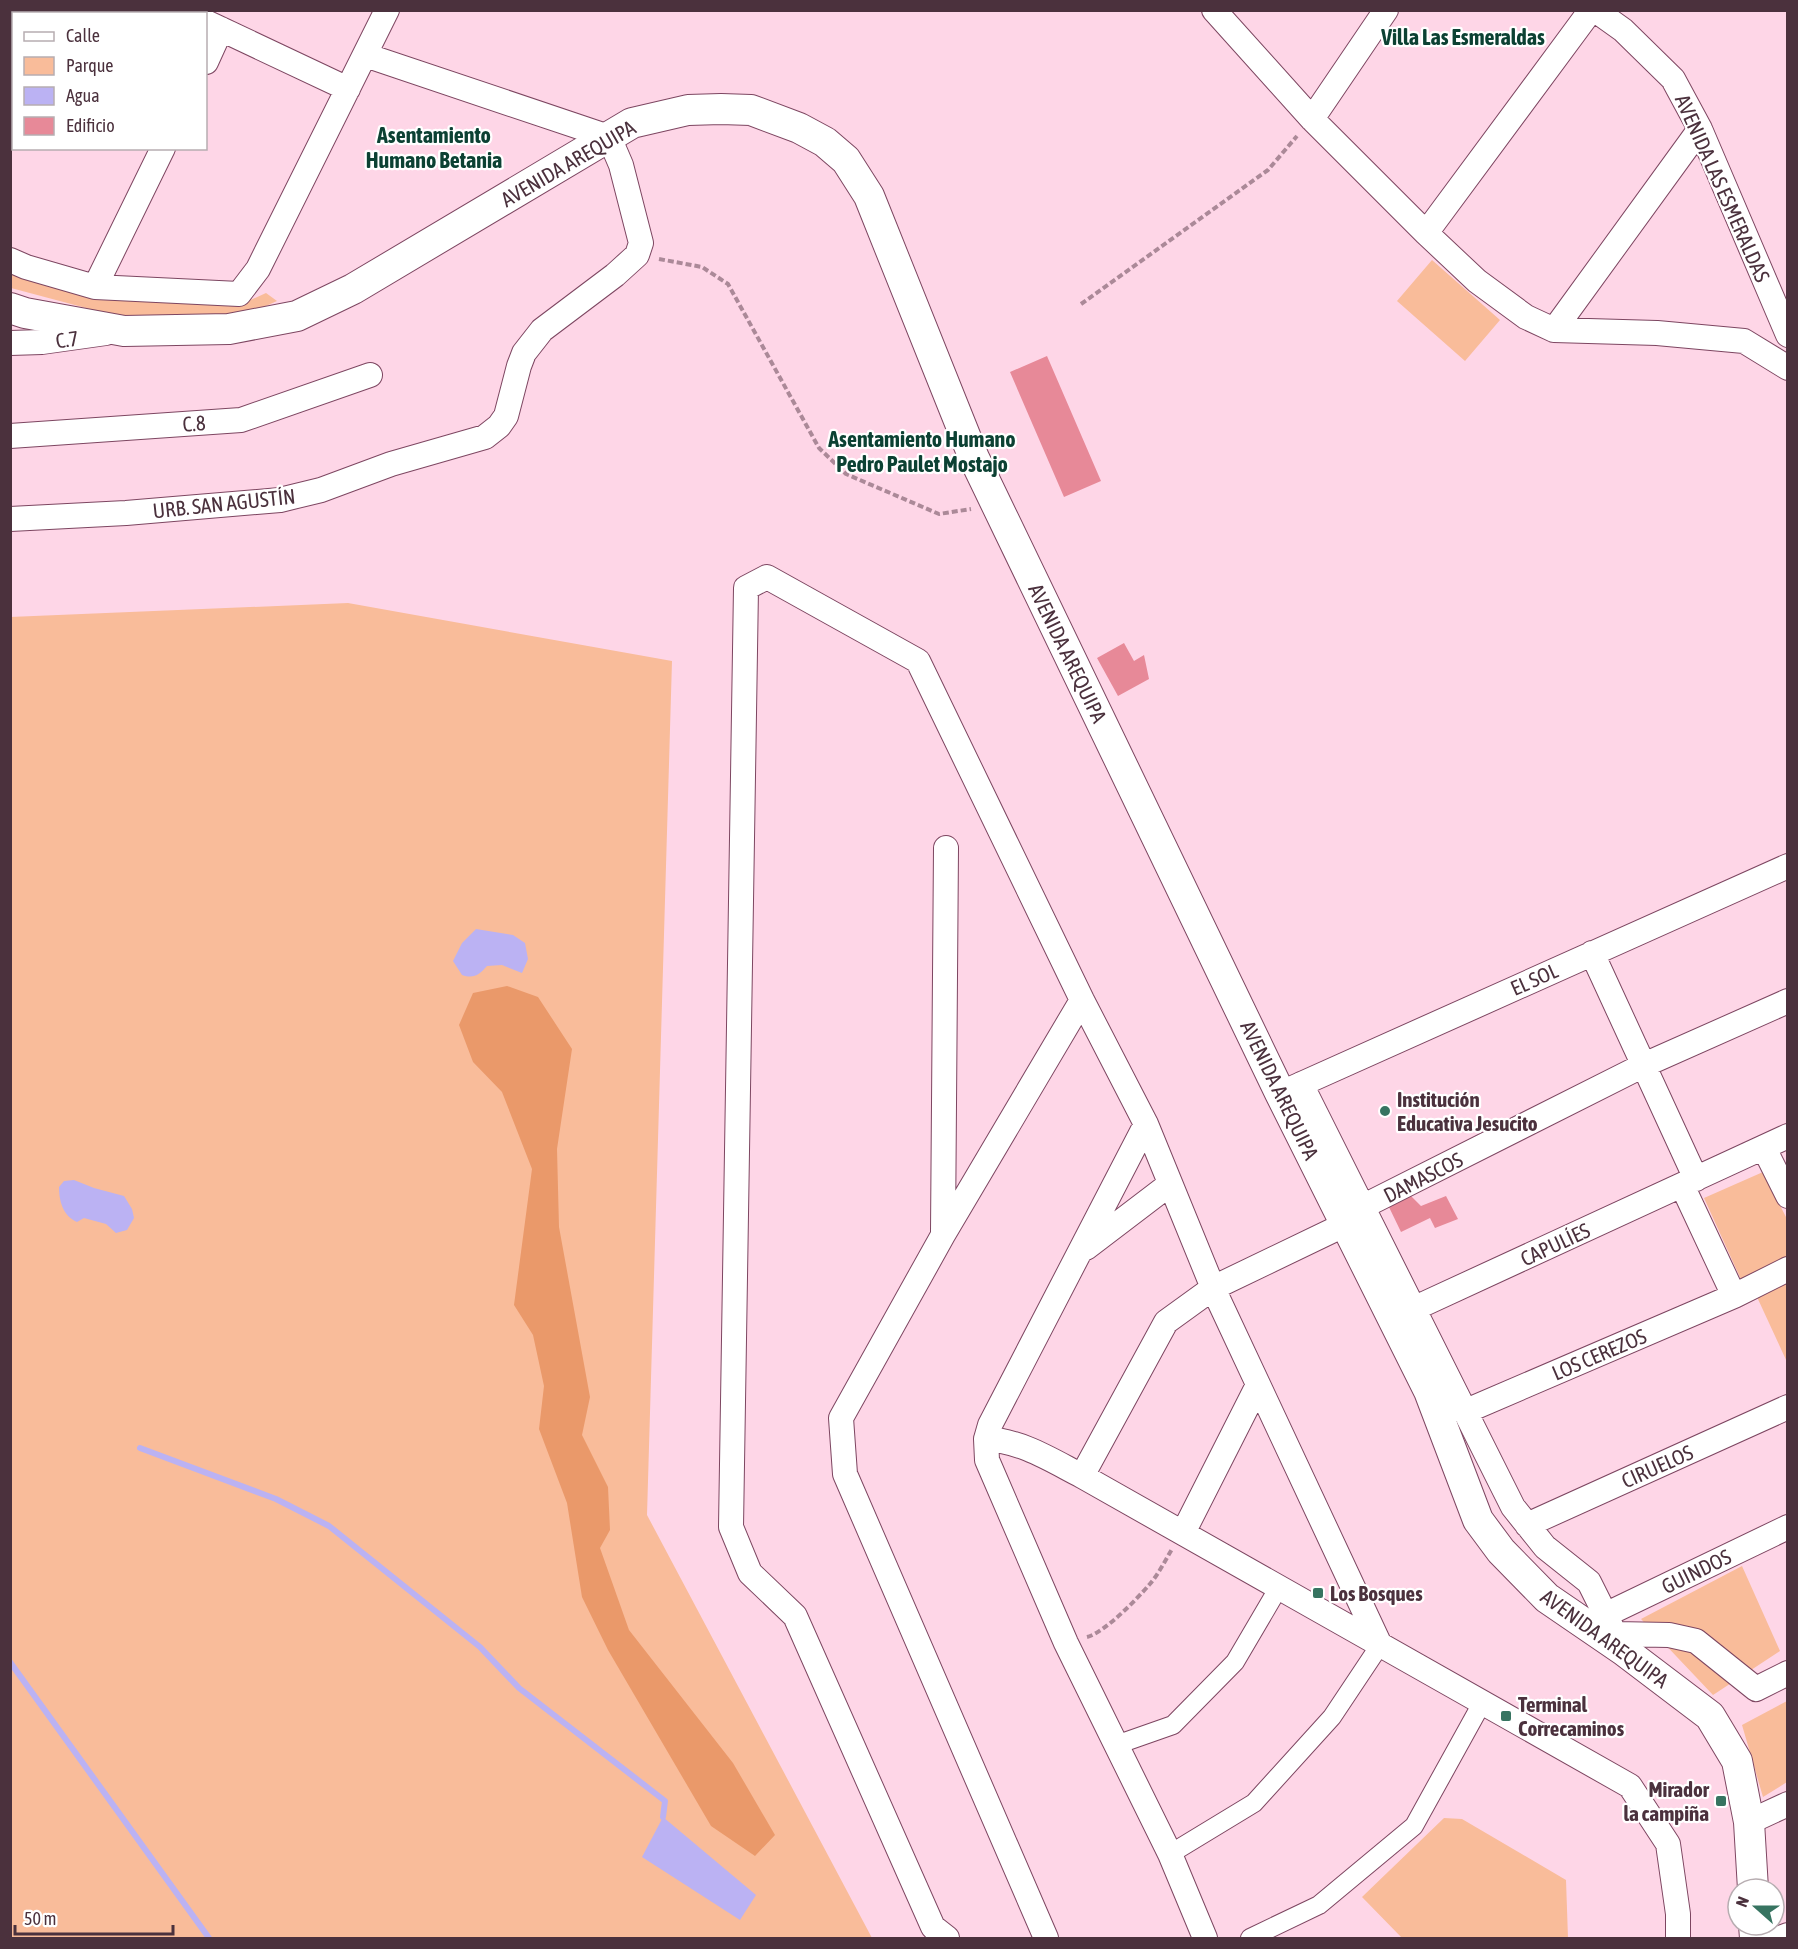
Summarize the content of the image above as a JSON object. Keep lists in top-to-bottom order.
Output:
{
  "streets": {
    "street": [
      "AVENIDA AREQUIPA",
      "AVENIDA LAS ESMERALDAS",
      "C.7",
      "C.8",
      "URB. SAN AGUSTÍN",
      "EL SOL",
      "DAMASCOS",
      "CAPULÍES",
      "LOS CEREZOS",
      "CIRUELOS",
      "GUINDOS"
    ]
  },
  "crossings": [
    ["AVENIDA AREQUIPA", "C.7"],
    ["AVENIDA AREQUIPA", "EL SOL"],
    ["AVENIDA AREQUIPA", "DAMASCOS"],
    ["AVENIDA AREQUIPA", "GUINDOS"]
  ],
  "districts": ["Villa Las Esmeraldas", "Asentamiento Humano Betania", "Asentamiento Humano Pedro Paulet Mostajo"],
  "places": {
    "other": ["Institución Educativa Jesucito"],
    "transit": ["Los Bosques", "Terminal Correcaminos", "Mirador la campiña"]
  },
  "legend": [
    "Calle",
    "Parque",
    "Agua",
    "Edificio"
  ],
  "scale_bar": "50 m",
  "north": "left"
}
